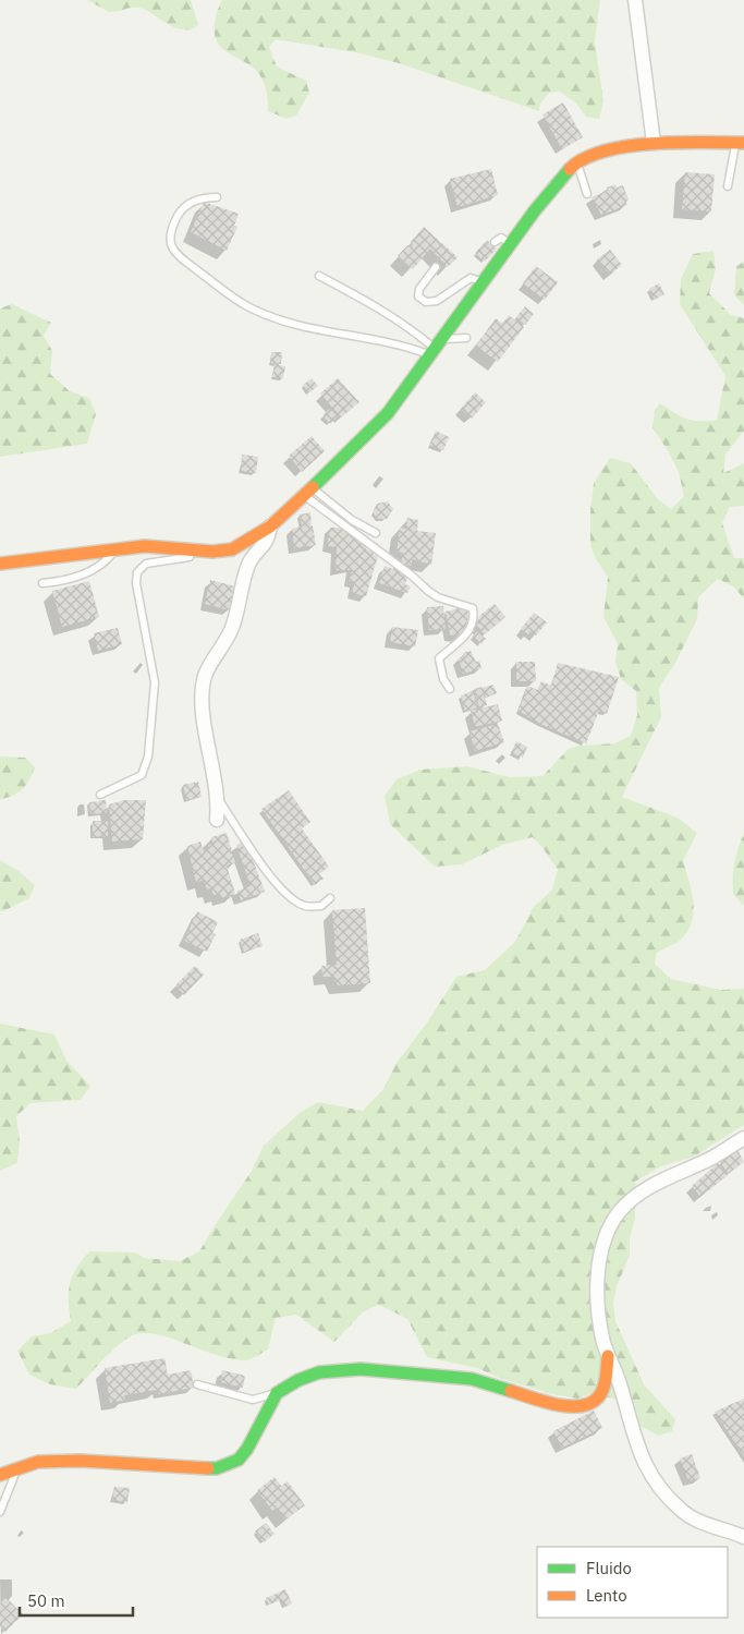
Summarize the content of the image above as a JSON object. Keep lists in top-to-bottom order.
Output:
{
  "legend": ["Fluido", "Lento"],
  "scale_bar": "50 m"
}
